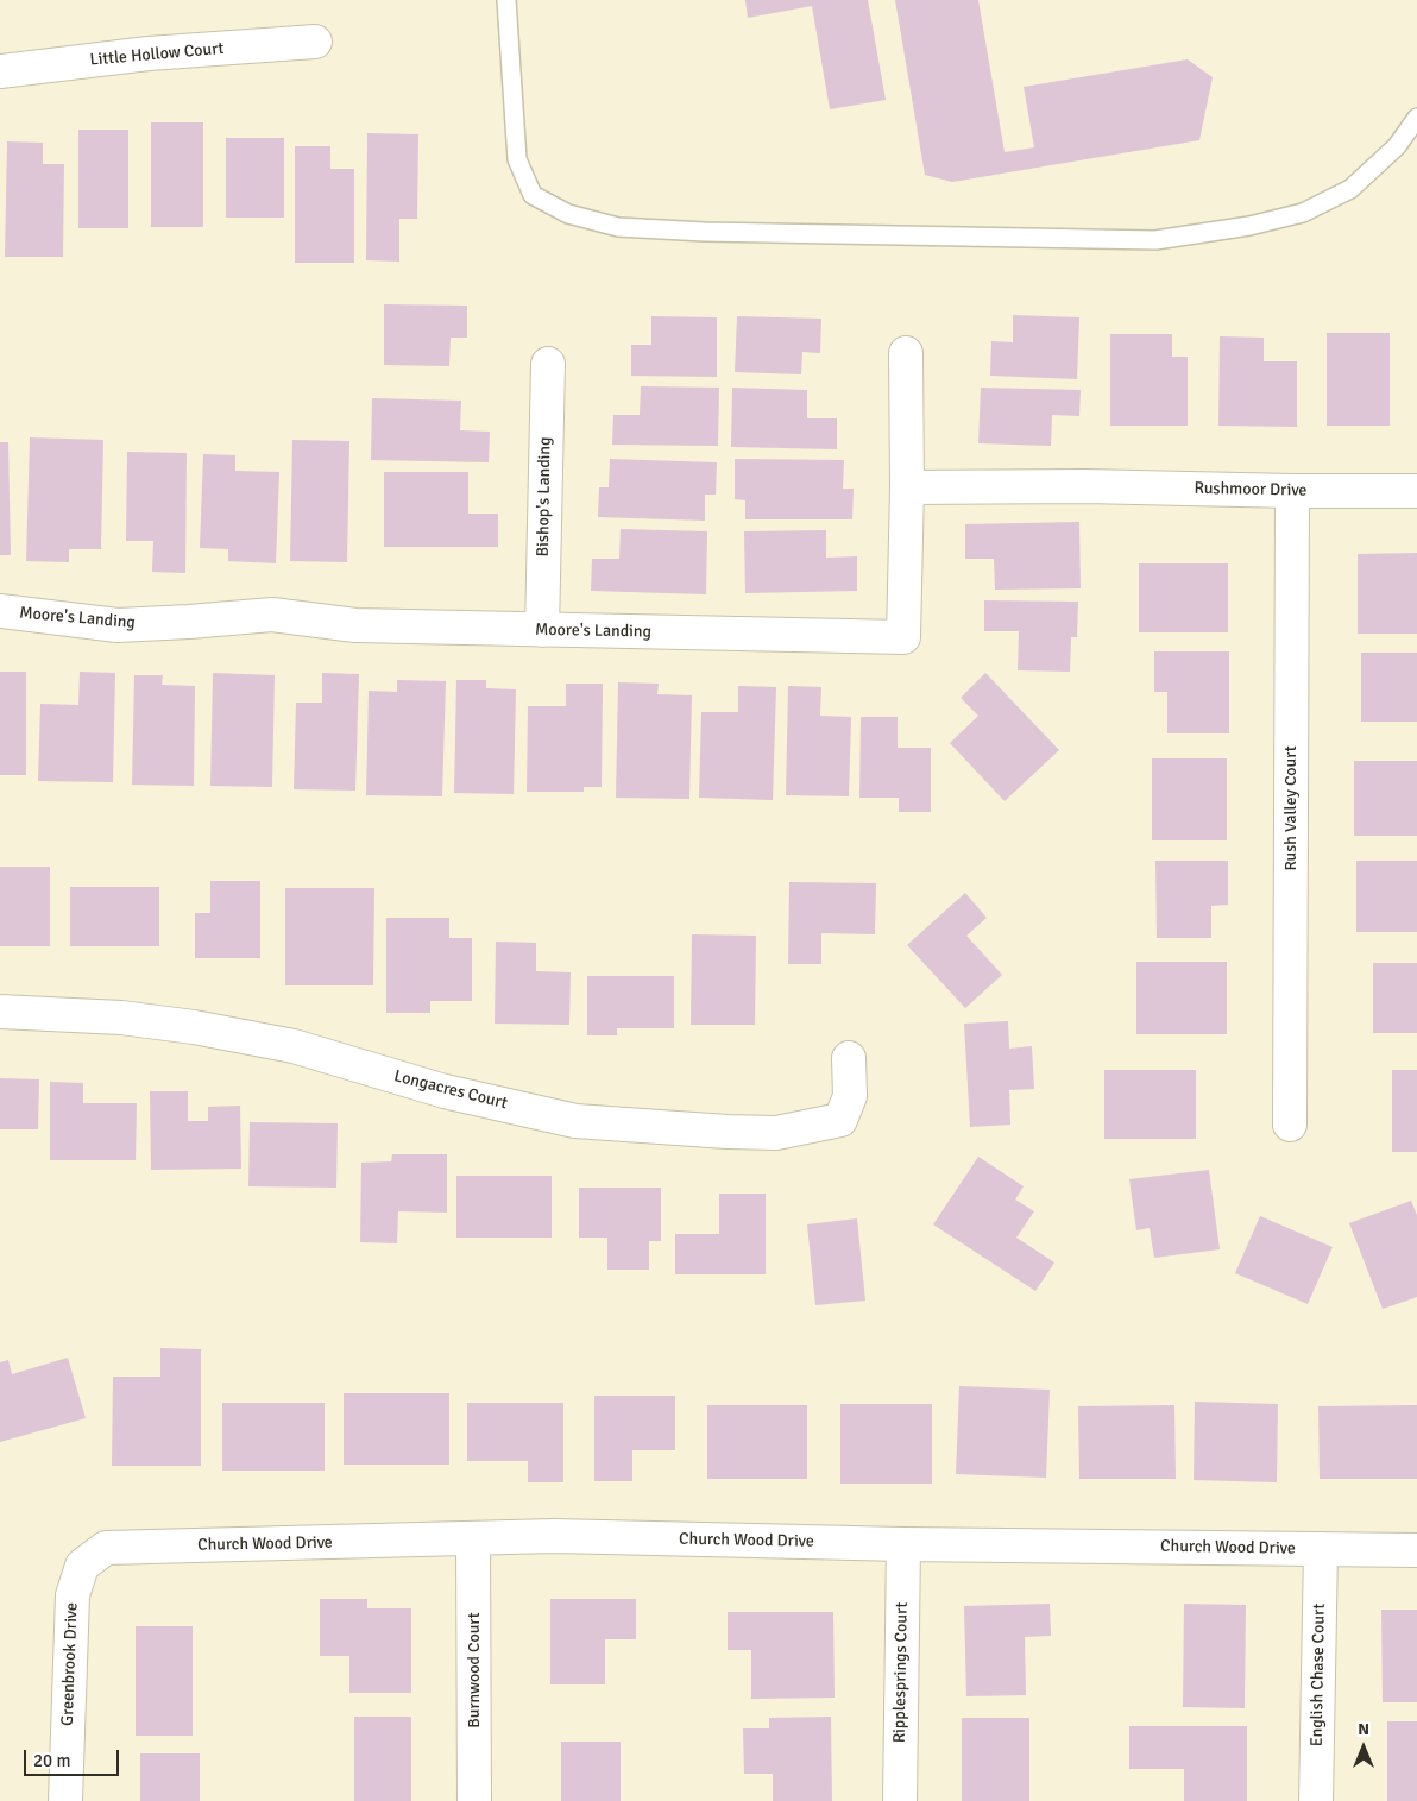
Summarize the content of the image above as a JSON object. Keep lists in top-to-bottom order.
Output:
{
  "streets": {
    "street": [
      "Little Hollow Court",
      "Rushmoor Drive",
      "Bishop's Landing",
      "Moore's Landing",
      "Rush Valley Court",
      "Longacres Court",
      "Church Wood Drive",
      "Greenbrook Drive",
      "Burnwood Court",
      "Ripplesprings Court",
      "English Chase Court"
    ]
  },
  "crossings": [
    ["Rushmoor Drive", "Moore's Landing"],
    ["Rushmoor Drive", "Rush Valley Court"],
    ["Bishop's Landing", "Moore's Landing"],
    ["Church Wood Drive", "Greenbrook Drive"],
    ["Church Wood Drive", "Burnwood Court"],
    ["Church Wood Drive", "Ripplesprings Court"],
    ["Church Wood Drive", "English Chase Court"]
  ],
  "scale_bar": "20 m",
  "north": "top"
}
